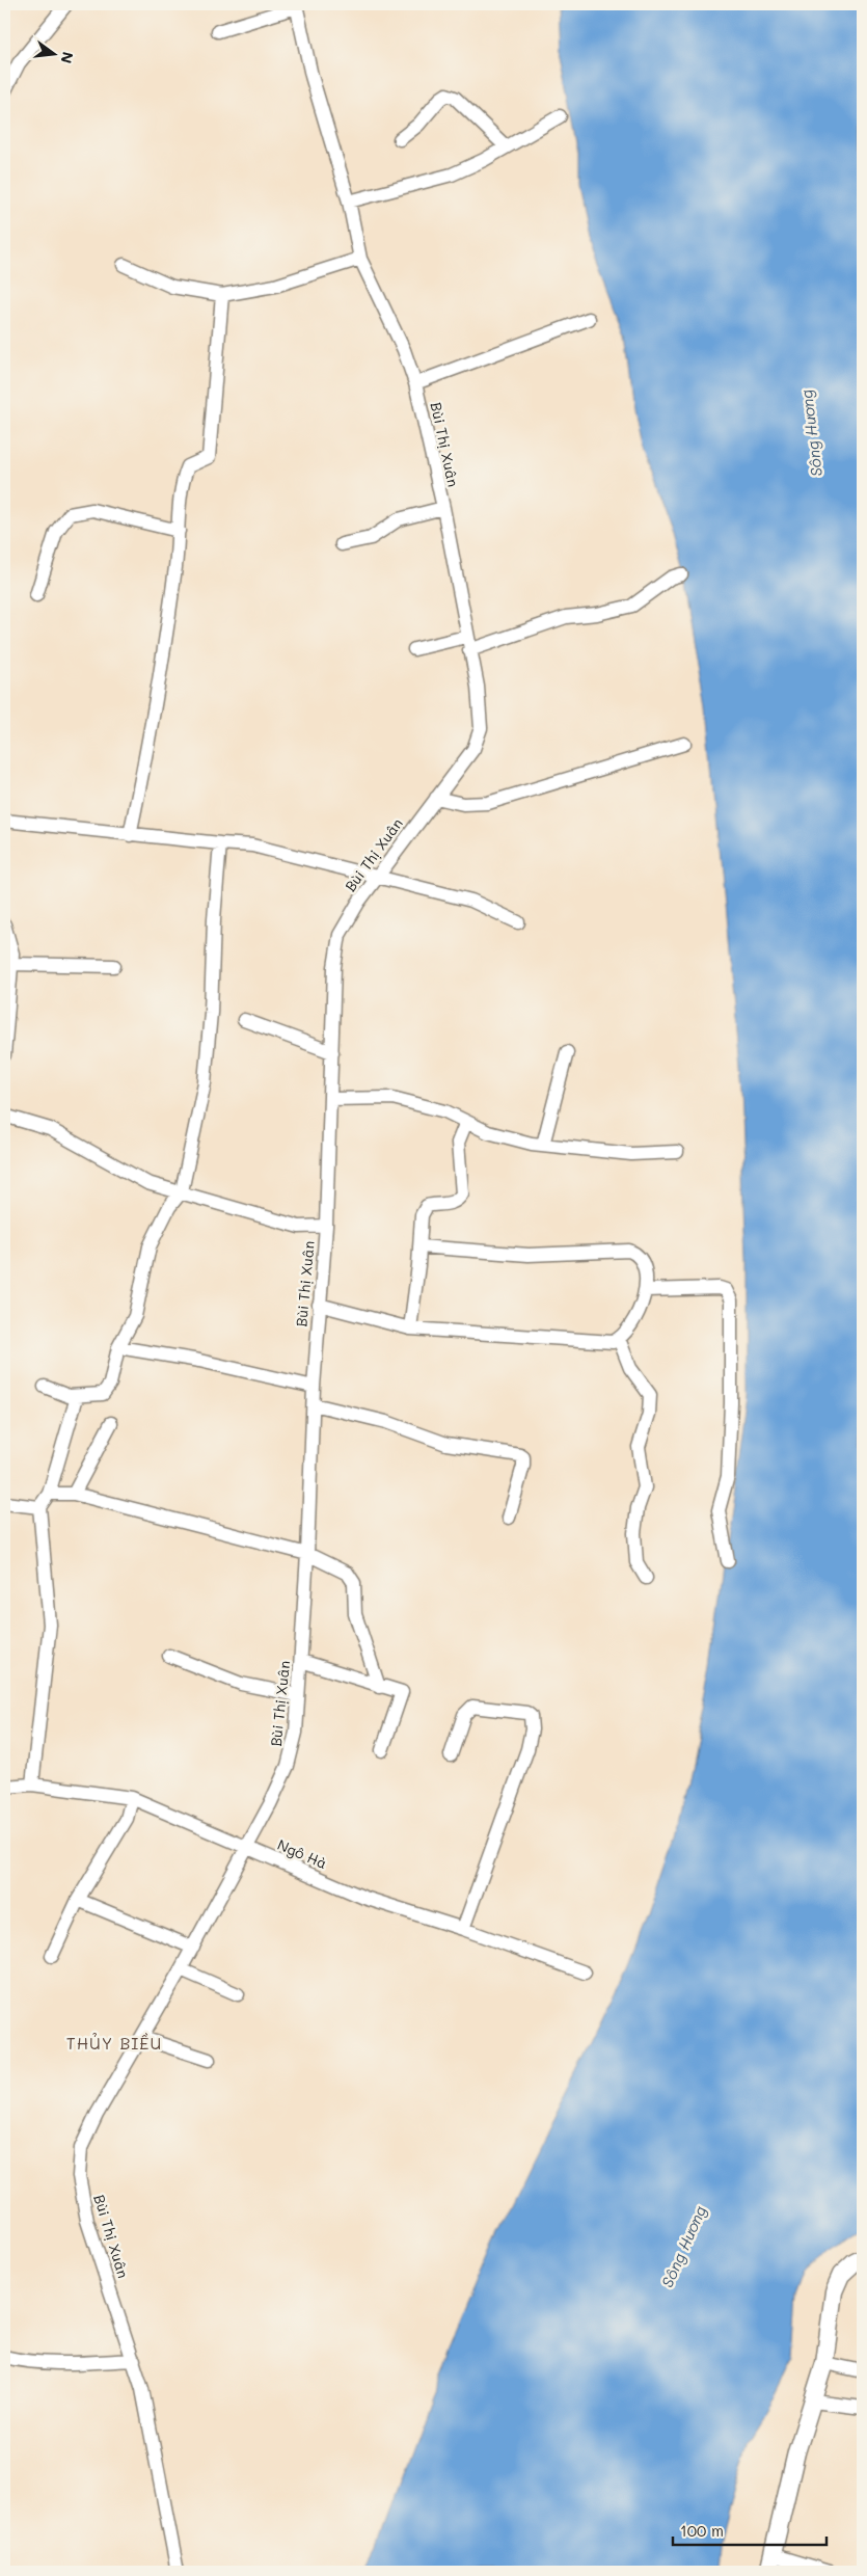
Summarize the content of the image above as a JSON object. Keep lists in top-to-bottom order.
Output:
{
  "streets": {
    "street": ["Bùi Thị Xuân", "Ngô Hà"]
  },
  "crossings": [
    ["Bùi Thị Xuân", "Ngô Hà"]
  ],
  "districts": ["THỦY BIỀU"],
  "water": ["Sông Hương"],
  "scale_bar": "100 m",
  "north": "right"
}
